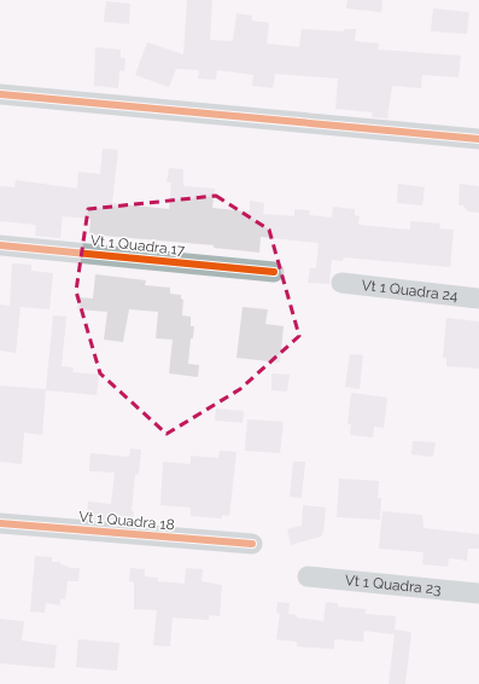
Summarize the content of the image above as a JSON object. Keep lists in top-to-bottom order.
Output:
{
  "streets": {
    "street": [
      "Vt 1 Quadra 17",
      "Vt 1 Quadra 24",
      "Vt 1 Quadra 18",
      "Vt 1 Quadra 23"
    ]
  }
}
